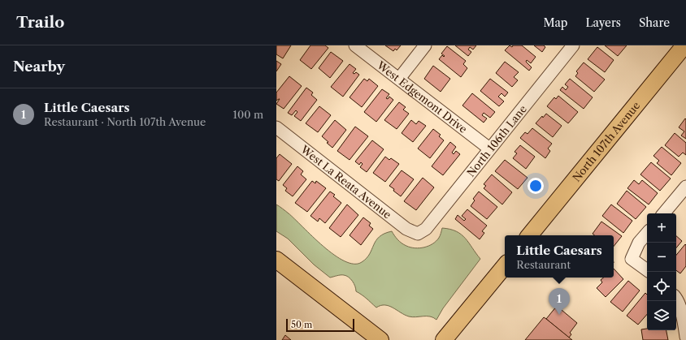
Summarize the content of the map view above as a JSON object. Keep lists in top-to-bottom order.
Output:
{
  "streets": {
    "main road": ["North 107th Avenue"],
    "street": ["West Edgemont Drive", "North 106th Lane", "West La Reata Avenue"]
  },
  "crossings": [
    ["West Edgemont Drive", "North 106th Lane"],
    ["North 106th Lane", "West La Reata Avenue"]
  ],
  "scale_bar": "50 m",
  "page": {
    "header": "Trailo",
    "nav": ["Map", "Layers", "Share"],
    "heading": "Nearby",
    "list": [
      {
        "mark": "1",
        "name": "Little Caesars",
        "note": "Restaurant · North 107th Avenue",
        "value": "100 m"
      }
    ],
    "map_buttons": ["+", "−"],
    "popup": ["Little Caesars", "Restaurant"],
    "pins": "1",
    "scale": "50 m"
  }
}
